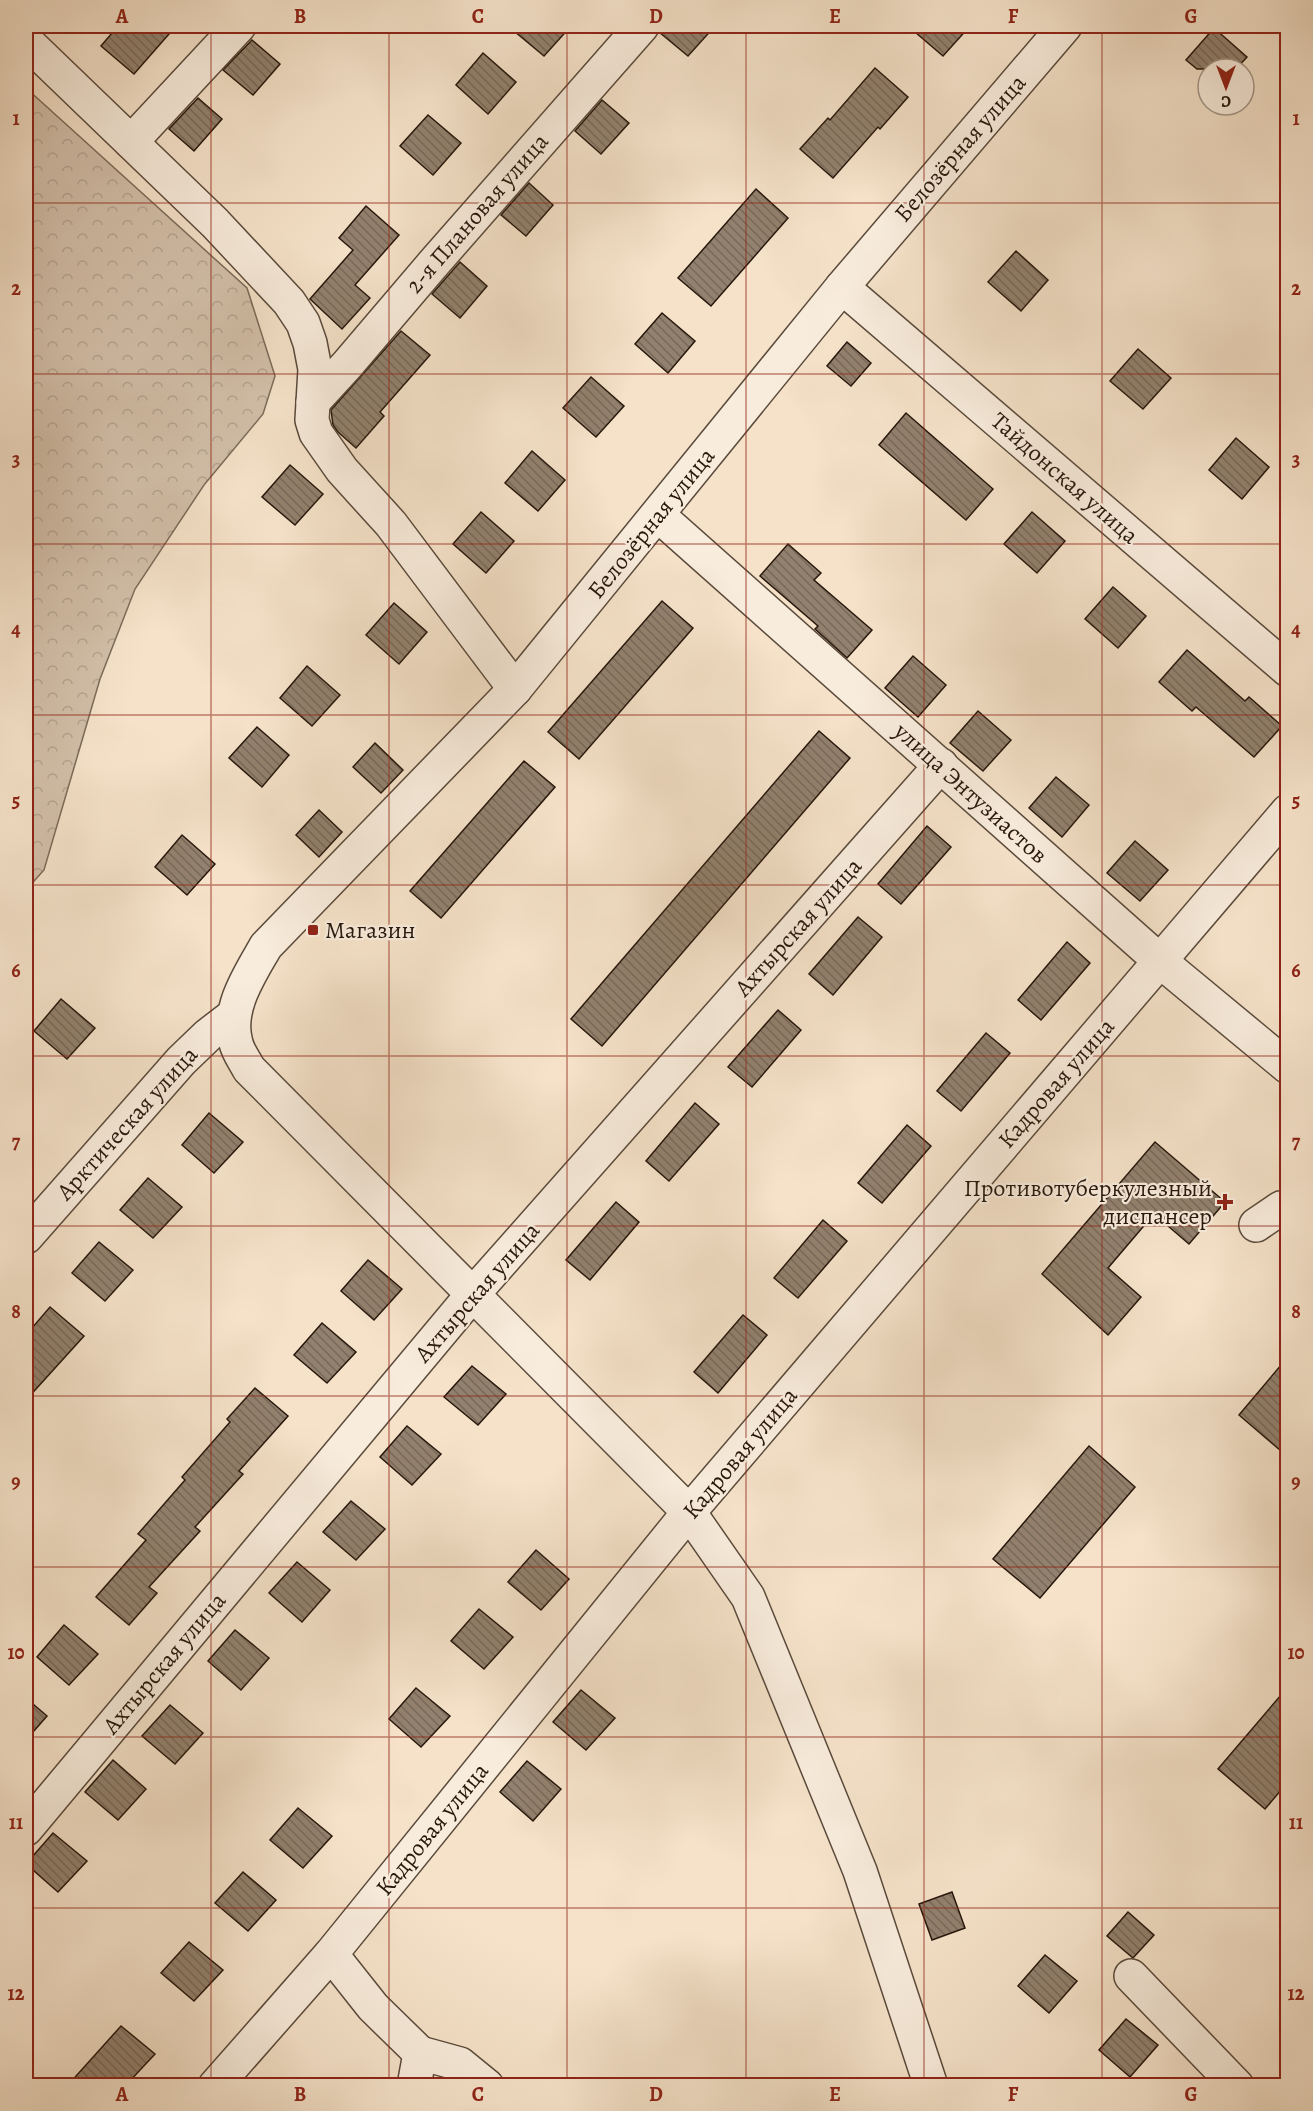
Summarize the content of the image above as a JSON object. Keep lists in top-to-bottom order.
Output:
{
  "streets": {
    "street": [
      "Белозёрная улица",
      "2-я Плановая улица",
      "Тайдонская улица",
      "улица Энтузиастов",
      "Ахтырская улица",
      "Кадровая улица",
      "Арктическая улица"
    ]
  },
  "crossings": [
    ["Белозёрная улица", "Тайдонская улица"],
    ["Белозёрная улица", "улица Энтузиастов"],
    ["Белозёрная улица", "Арктическая улица"],
    ["улица Энтузиастов", "Ахтырская улица"],
    ["улица Энтузиастов", "Кадровая улица"]
  ],
  "places": {
    "transit": ["Магазин"],
    "health": ["Противотуберкулезный диспансер"]
  },
  "north": "bottom",
  "grid": {
    "columns": [
      "A",
      "B",
      "C",
      "D",
      "E",
      "F",
      "G"
    ],
    "rows": [
      "1",
      "2",
      "3",
      "4",
      "5",
      "6",
      "7",
      "8",
      "9",
      "10",
      "11",
      "12"
    ]
  }
}
